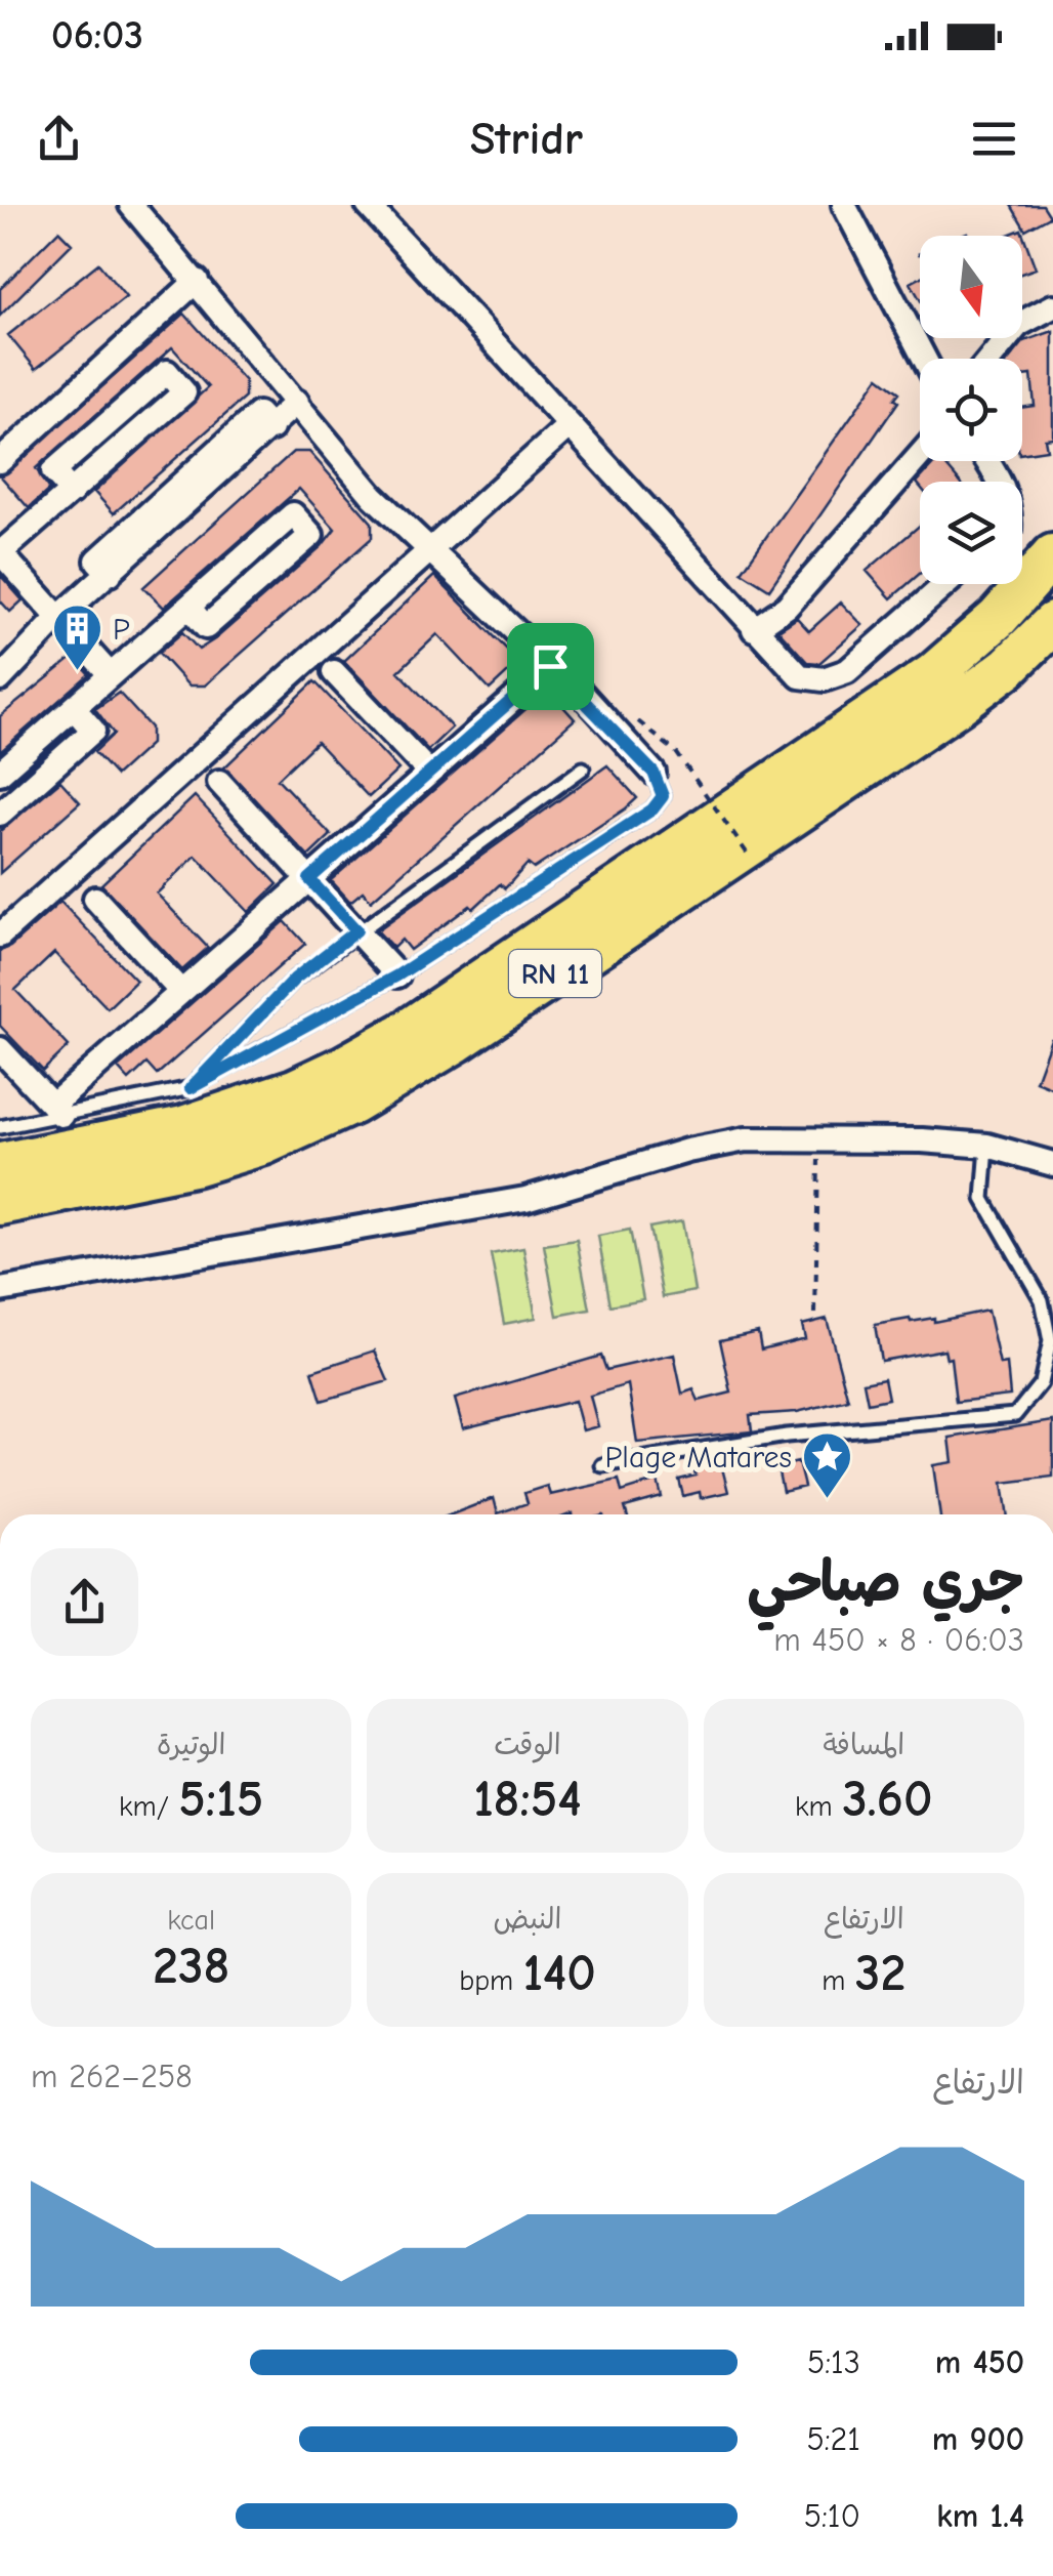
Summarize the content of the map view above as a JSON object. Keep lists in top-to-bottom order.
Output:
{
  "streets": {
    "highway": ["RN 11"]
  },
  "places": {
    "building": ["P"],
    "place": ["Plage Matares"]
  },
  "north": "bottom",
  "page": {
    "status": "06:03",
    "header": "Stridr",
    "heading": ["جري صباحي", "06:03 · 8 × 450 m"],
    "stats": [
      ["المسافة", "3.60 km"],
      ["الوقت", "18:54"],
      ["الوتيرة", "5:15 /km"],
      ["الارتفاع", "32 m"],
      ["النبض", "140 bpm"],
      ["kcal", "238"]
    ],
    "chart": ["الارتفاع", "258–262 m"],
    "list": [
      {
        "name": "450 m",
        "note": "5:13"
      },
      {
        "name": "900 m",
        "note": "5:21"
      },
      {
        "name": "1.4 km",
        "note": "5:10"
      }
    ]
  }
}
